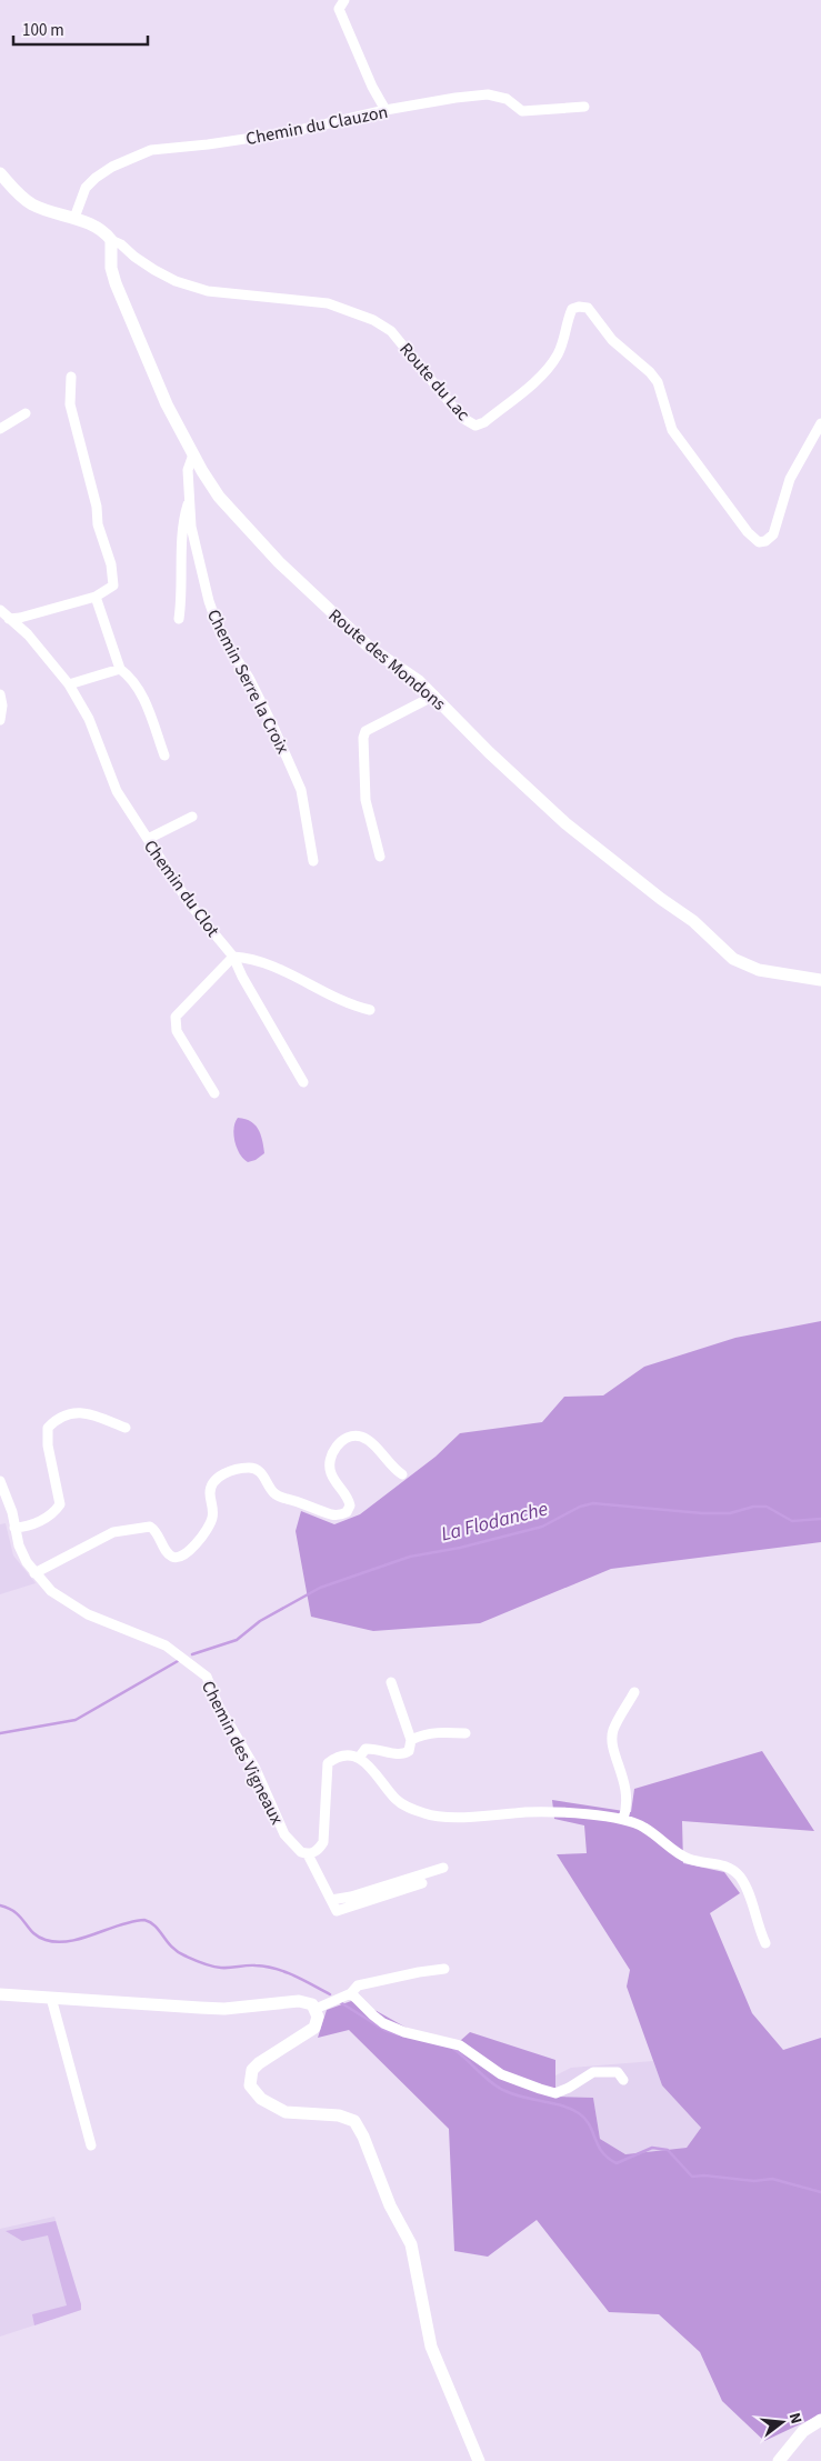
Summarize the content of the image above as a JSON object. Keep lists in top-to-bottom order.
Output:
{
  "streets": {
    "street": [
      "Chemin du Clauzon",
      "Route du Lac",
      "Route des Mondons",
      "Chemin Serre la Croix",
      "Chemin du Clot",
      "Chemin des Vigneaux"
    ]
  },
  "crossings": [
    ["Route du Lac", "Route des Mondons"],
    ["Route des Mondons", "Chemin Serre la Croix"]
  ],
  "water": ["La Flodanche"],
  "scale_bar": "100 m",
  "north": "right"
}
